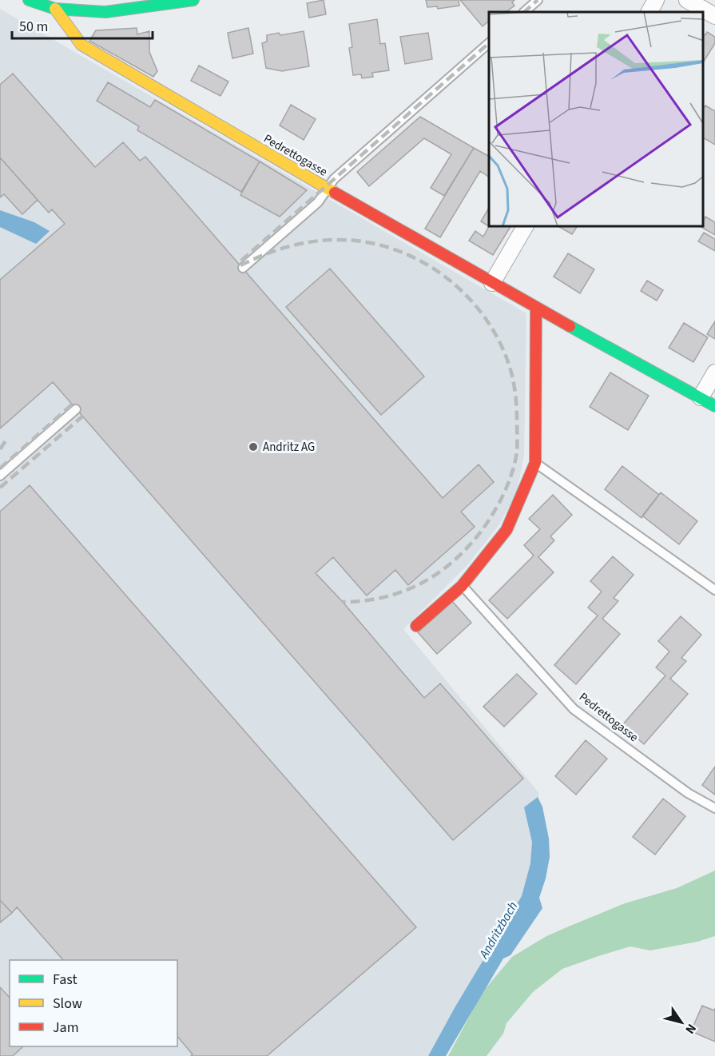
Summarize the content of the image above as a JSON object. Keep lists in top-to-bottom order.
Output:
{
  "streets": {
    "street": ["Pedrettogasse"]
  },
  "water": ["Andritzbach"],
  "places": ["Andritz AG"],
  "legend": ["Fast", "Slow", "Jam"],
  "scale_bar": "50 m",
  "north": "bottom right"
}
